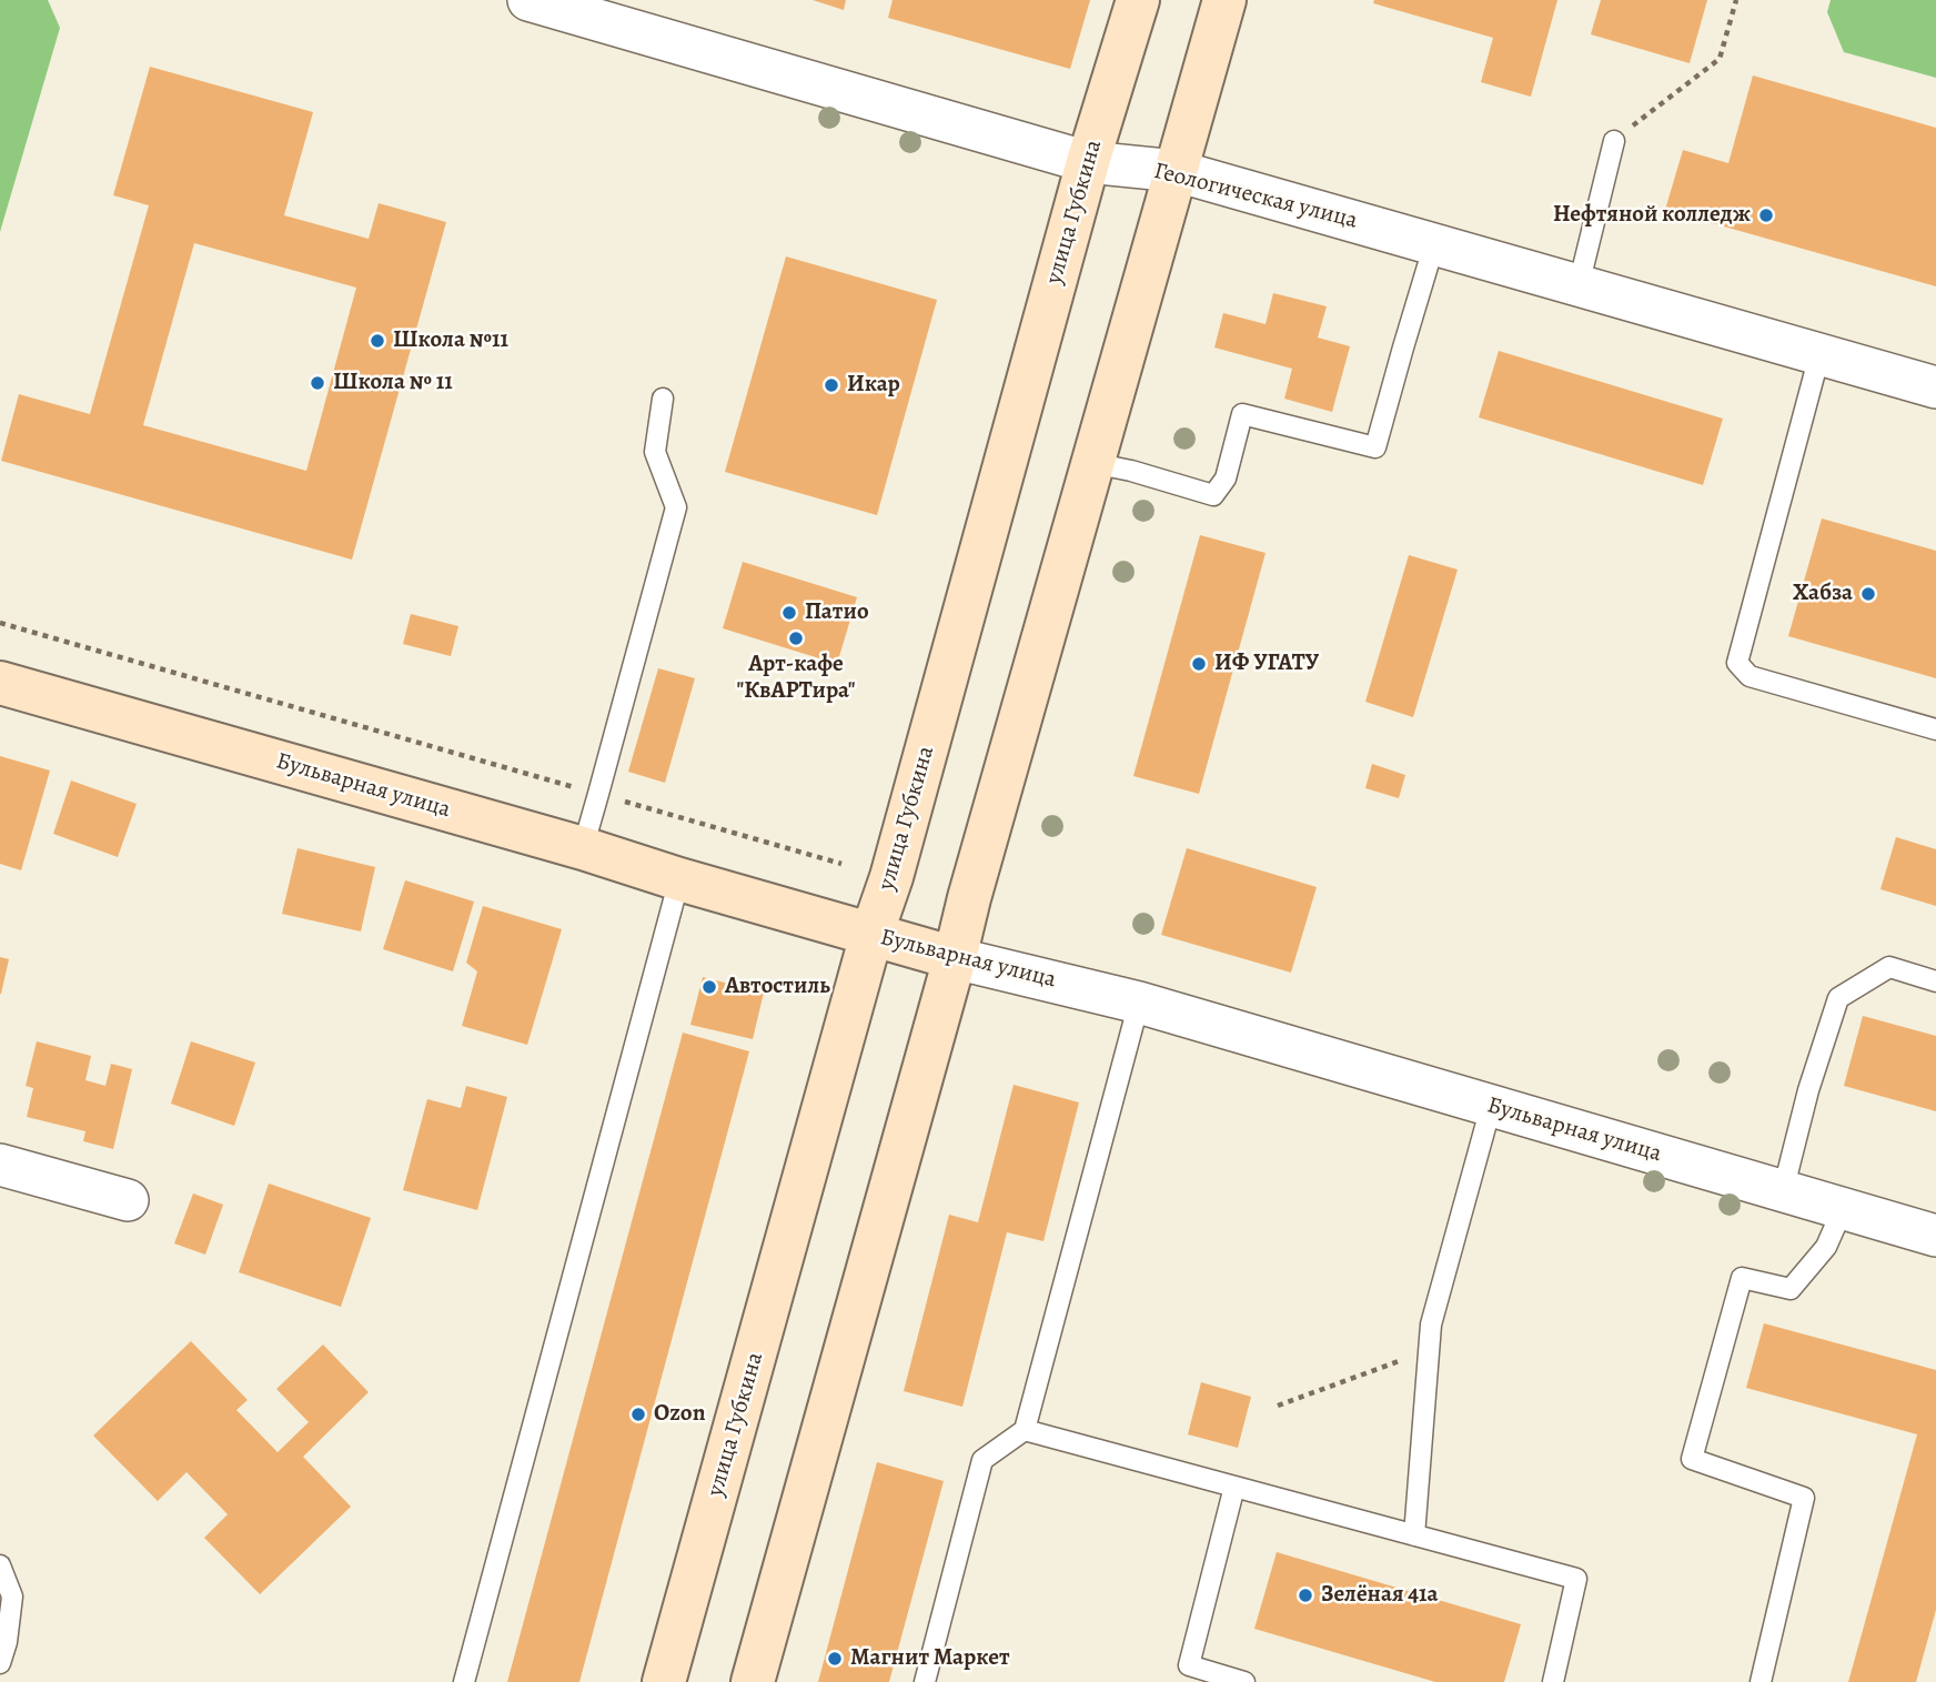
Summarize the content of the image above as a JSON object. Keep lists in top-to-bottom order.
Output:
{
  "streets": {
    "main road": ["улица Губкина", "Бульварная улица"],
    "street": ["Геологическая улица"]
  },
  "crossings": [
    ["Геологическая улица", "улица Губкина"],
    ["улица Губкина", "Бульварная улица"]
  ],
  "places": [
    "Нефтяной колледж",
    "Школа №11",
    "Школа № 11",
    "Икар",
    "Хабза",
    "Патио",
    "Арт-кафе \"КвАРТира\"",
    "ИФ УГАТУ",
    "Автостиль",
    "Ozon",
    "Зелёная 41а",
    "Магнит Маркет"
  ]
}
